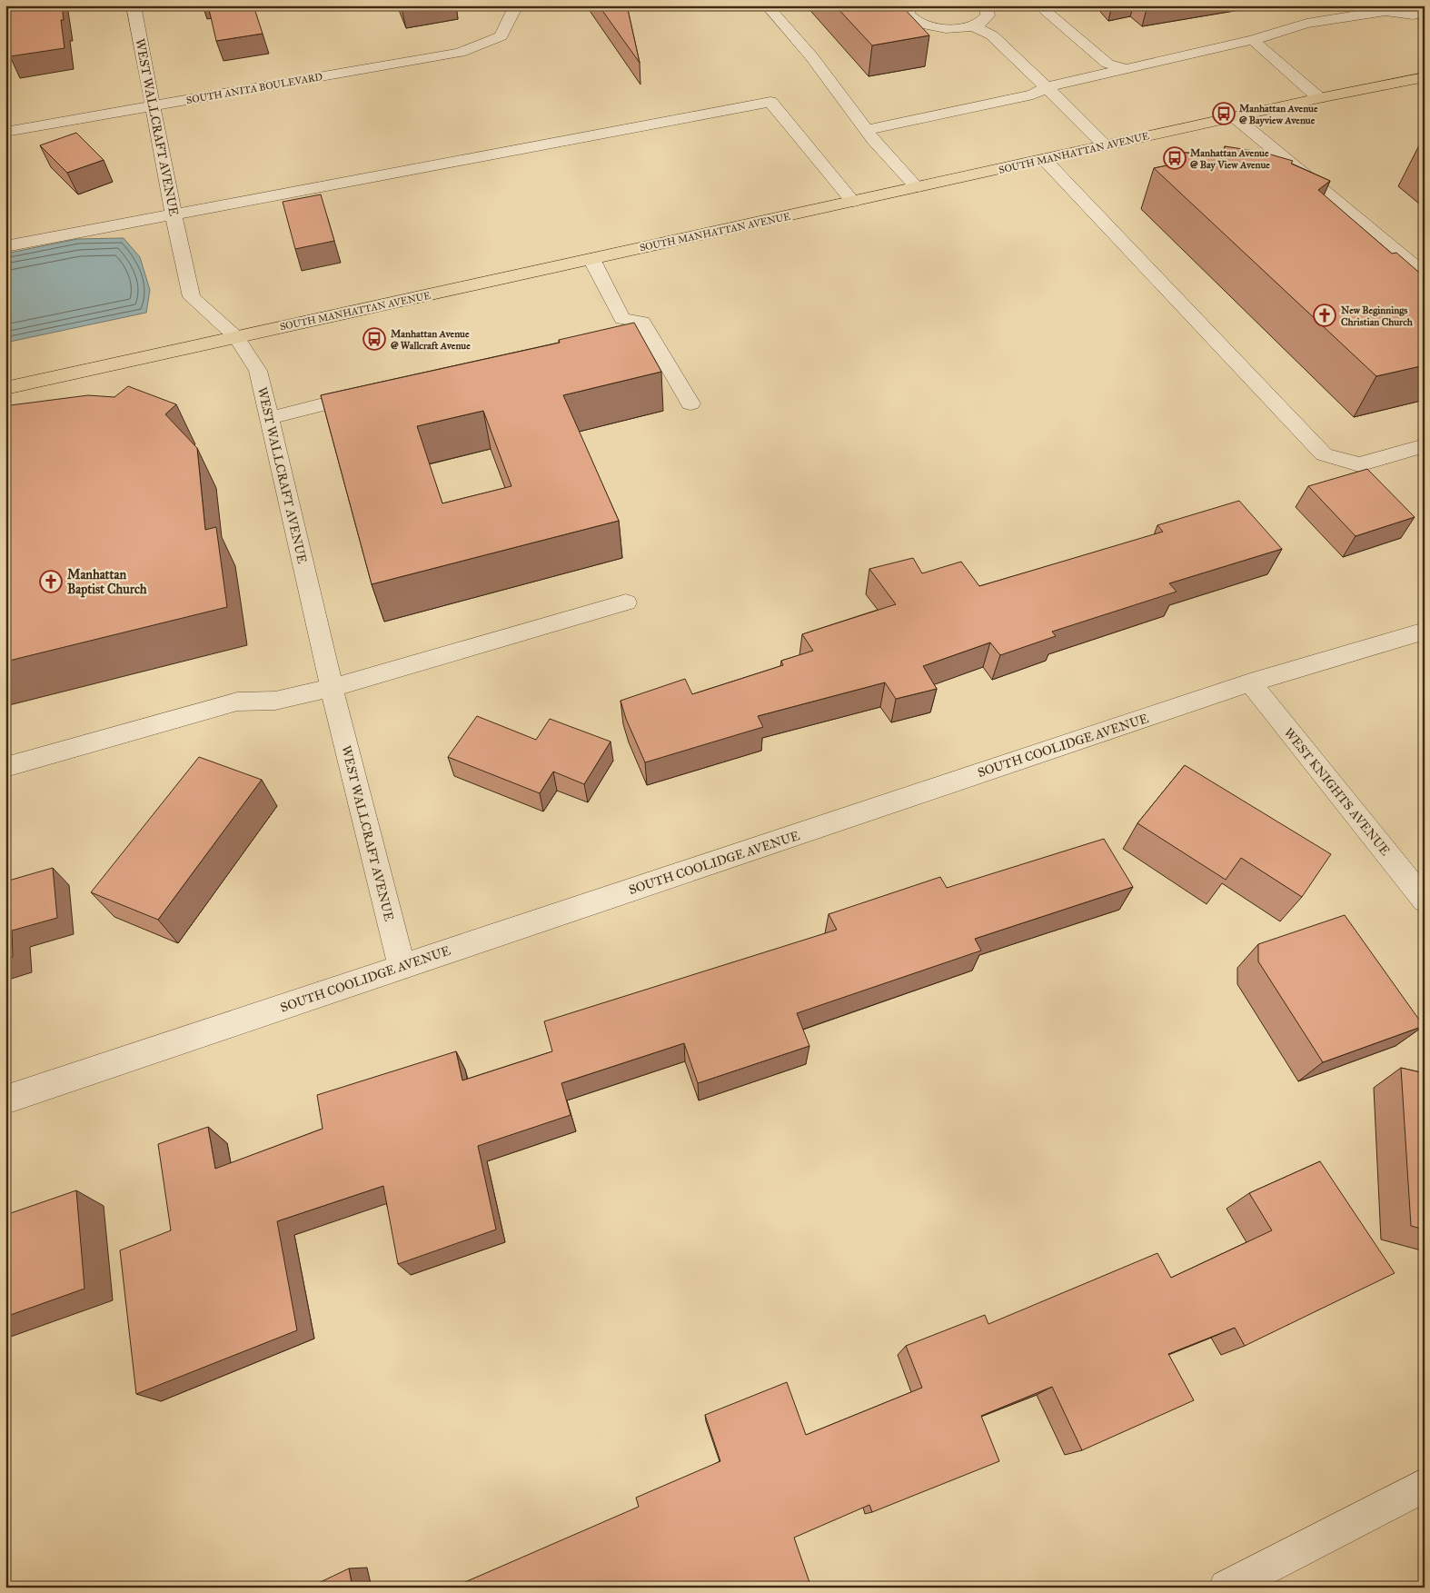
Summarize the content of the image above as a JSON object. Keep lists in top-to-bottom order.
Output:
{
  "streets": {
    "main road": ["SOUTH MANHATTAN AVENUE"],
    "street": [
      "SOUTH ANITA BOULEVARD",
      "WEST WALLCRAFT AVENUE",
      "SOUTH COOLIDGE AVENUE",
      "WEST KNIGHTS AVENUE"
    ]
  },
  "crossings": [
    ["SOUTH ANITA BOULEVARD", "WEST WALLCRAFT AVENUE"],
    ["WEST WALLCRAFT AVENUE", "SOUTH MANHATTAN AVENUE"],
    ["WEST WALLCRAFT AVENUE", "SOUTH COOLIDGE AVENUE"],
    ["SOUTH COOLIDGE AVENUE", "WEST KNIGHTS AVENUE"]
  ],
  "places": {
    "bus stop": ["Manhattan Avenue @ Bayview Avenue", "Manhattan Avenue @ Bay View Avenue", "Manhattan Avenue @ Wallcraft Avenue"],
    "church": ["New Beginnings Christian Church", "Manhattan Baptist Church"]
  }
}
